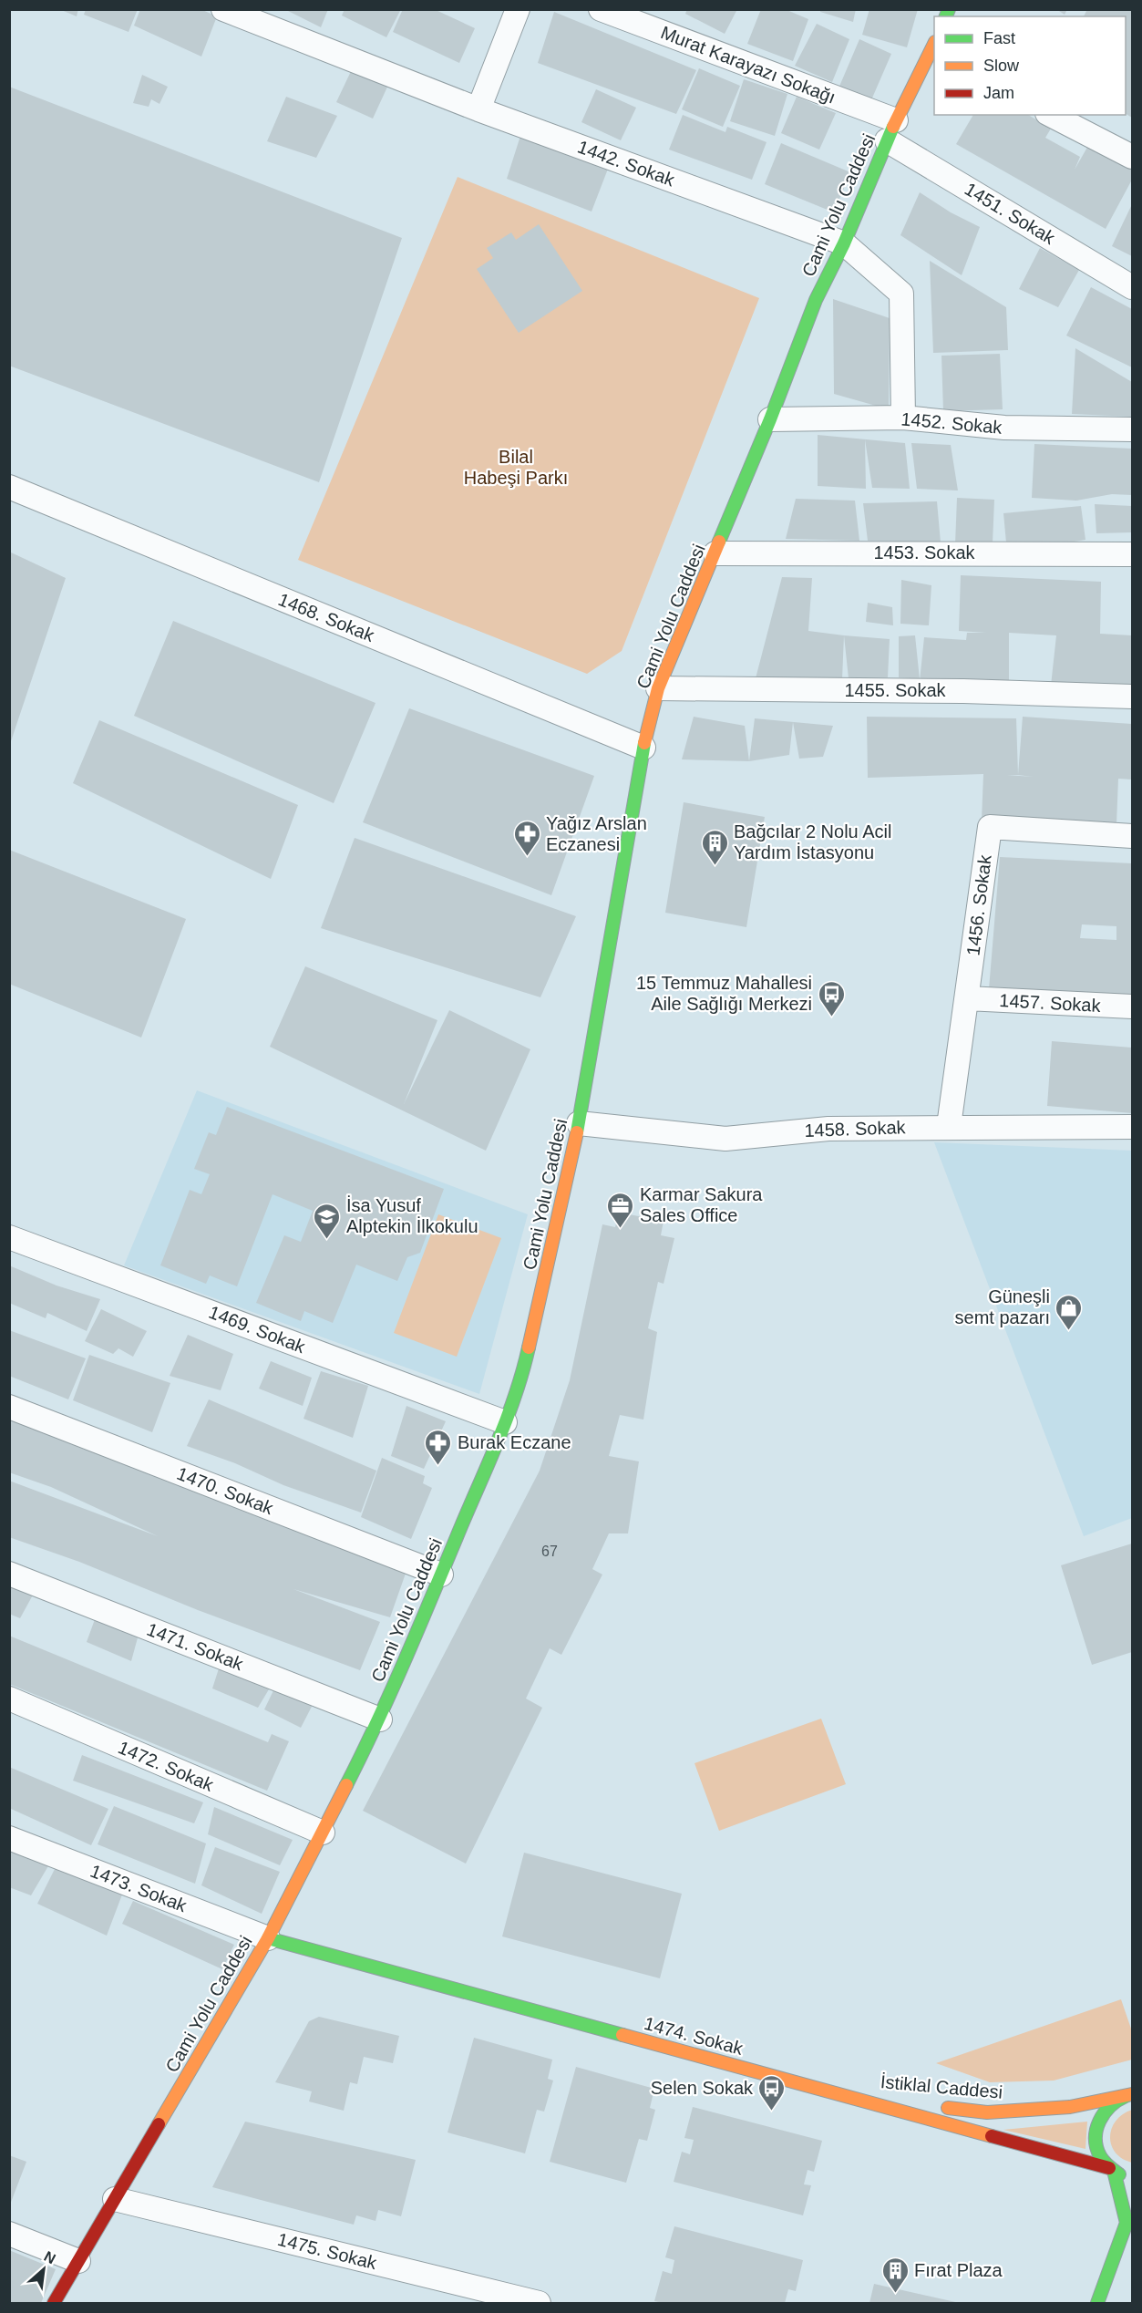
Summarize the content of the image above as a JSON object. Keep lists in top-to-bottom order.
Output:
{
  "streets": {
    "street": [
      "Murat Karayazı Sokağı",
      "1442. Sokak",
      "Cami Yolu Caddesi",
      "1451. Sokak",
      "1452. Sokak",
      "1453. Sokak",
      "1468. Sokak",
      "1455. Sokak",
      "1456. Sokak",
      "1457. Sokak",
      "1458. Sokak",
      "1469. Sokak",
      "1470. Sokak",
      "1471. Sokak",
      "1472. Sokak",
      "1473. Sokak",
      "1474. Sokak",
      "İstiklal Caddesi",
      "1475. Sokak"
    ]
  },
  "crossings": [
    ["Murat Karayazı Sokağı", "Cami Yolu Caddesi"],
    ["Murat Karayazı Sokağı", "1451. Sokak"],
    ["1442. Sokak", "Cami Yolu Caddesi"],
    ["1442. Sokak", "1452. Sokak"],
    ["Cami Yolu Caddesi", "1451. Sokak"],
    ["Cami Yolu Caddesi", "1452. Sokak"],
    ["Cami Yolu Caddesi", "1453. Sokak"],
    ["Cami Yolu Caddesi", "1468. Sokak"],
    ["Cami Yolu Caddesi", "1455. Sokak"],
    ["Cami Yolu Caddesi", "1458. Sokak"],
    ["Cami Yolu Caddesi", "1469. Sokak"],
    ["Cami Yolu Caddesi", "1470. Sokak"],
    ["Cami Yolu Caddesi", "1471. Sokak"],
    ["Cami Yolu Caddesi", "1472. Sokak"],
    ["Cami Yolu Caddesi", "1473. Sokak"],
    ["Cami Yolu Caddesi", "1474. Sokak"],
    ["Cami Yolu Caddesi", "1475. Sokak"],
    ["1456. Sokak", "1457. Sokak"],
    ["1456. Sokak", "1458. Sokak"],
    ["1473. Sokak", "1474. Sokak"],
    ["1474. Sokak", "İstiklal Caddesi"]
  ],
  "parks": ["Bilal Habeşi Parkı"],
  "places": {
    "pharmacy": ["Yağız Arslan Eczanesi", "Burak Eczane"],
    "building": ["Bağcılar 2 Nolu Acil Yardım İstasyonu", "Fırat Plaza"],
    "bus stop": ["15 Temmuz Mahallesi Aile Sağlığı Merkezi", "Selen Sokak"],
    "office": ["Karmar Sakura Sales Office"],
    "school or university": ["İsa Yusuf Alptekin İlkokulu"],
    "shop": ["Güneşli semt pazarı"]
  },
  "house_numbers": ["67"],
  "legend": ["Fast", "Slow", "Jam"],
  "north": "top right"
}
